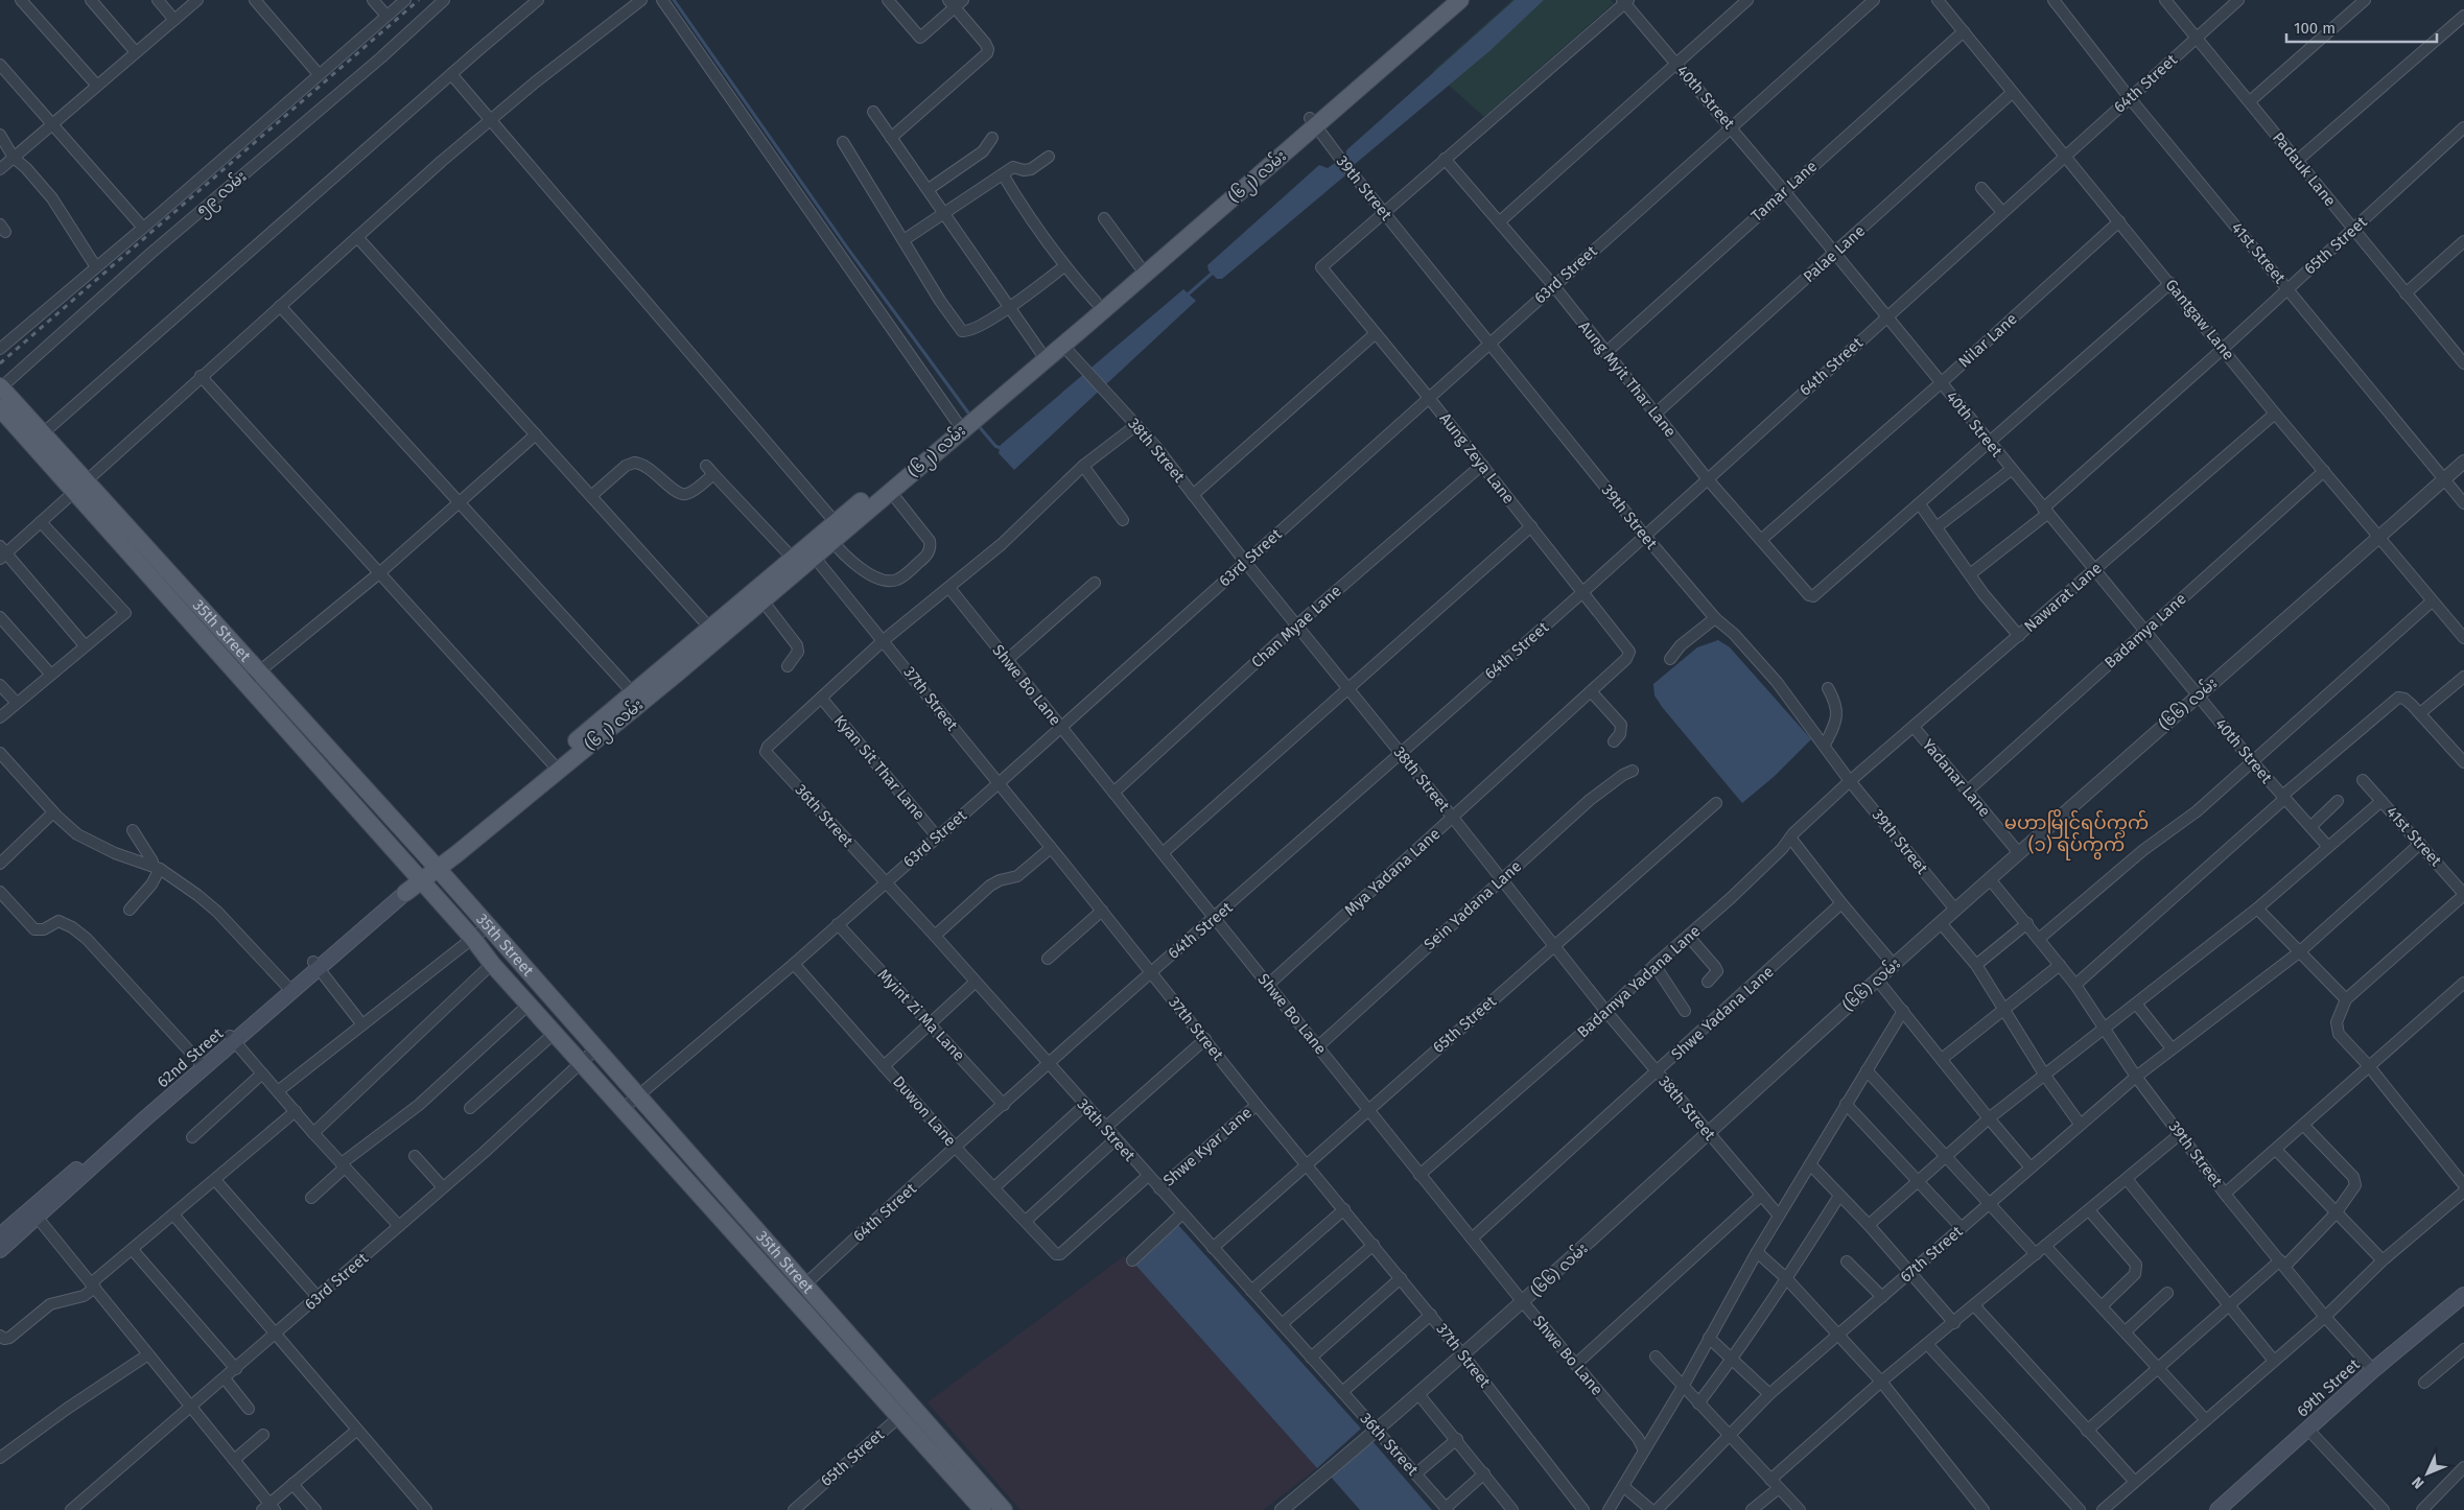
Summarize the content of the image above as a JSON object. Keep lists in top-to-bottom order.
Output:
{
  "streets": {
    "main road": [
      "(၆၂) လမ်း",
      "35th Street",
      "62nd Street",
      "69th Street"
    ],
    "street": [
      "64th Street",
      "40th Street",
      "Padauk Lane",
      "39th Street",
      "Tamar Lane",
      "၅၉ လမ်း",
      "65th Street",
      "41st Street",
      "Palae Lane",
      "63rd Street",
      "Gantgaw Lane",
      "Nilar Lane",
      "Aung Myit Thar Lane",
      "38th Street",
      "Aung Zeya Lane",
      "Nawarat Lane",
      "Chan Myae Lane",
      "Badamya Lane",
      "Shwe Bo Lane",
      "37th Street",
      "(၆၆) လမ်း",
      "Kyan Sit Thar Lane",
      "Yadanar Lane",
      "36th Street",
      "Mya Yadana Lane",
      "Sein Yadana Lane",
      "Badamya Yadana Lane",
      "Shwe Yadana Lane",
      "Myint Zi Ma Lane",
      "Duwon Lane",
      "Shwe Kyar Lane",
      "67th Street"
    ]
  },
  "crossings": [
    ["64th Street", "40th Street"],
    ["64th Street", "Padauk Lane"],
    ["64th Street", "39th Street"],
    ["64th Street", "41st Street"],
    ["64th Street", "Gantgaw Lane"],
    ["64th Street", "Aung Myit Thar Lane"],
    ["64th Street", "38th Street"],
    ["64th Street", "Aung Zeya Lane"],
    ["64th Street", "35th Street"],
    ["64th Street", "Shwe Bo Lane"],
    ["64th Street", "37th Street"],
    ["64th Street", "36th Street"],
    ["64th Street", "Myint Zi Ma Lane"],
    ["64th Street", "Duwon Lane"],
    ["40th Street", "Tamar Lane"],
    ["40th Street", "65th Street"],
    ["40th Street", "Palae Lane"],
    ["40th Street", "63rd Street"],
    ["40th Street", "Nilar Lane"],
    ["40th Street", "Nawarat Lane"],
    ["40th Street", "Badamya Lane"],
    ["40th Street", "(၆၆) လမ်း"],
    ["Padauk Lane", "65th Street"],
    ["(၆၂) လမ်း", "39th Street"],
    ["(၆၂) လမ်း", "38th Street"],
    ["(၆၂) လမ်း", "35th Street"],
    ["(၆၂) လမ်း", "37th Street"],
    ["(၆၂) လမ်း", "62nd Street"],
    ["39th Street", "63rd Street"],
    ["39th Street", "Aung Zeya Lane"],
    ["39th Street", "Nawarat Lane"],
    ["39th Street", "(၆၆) လမ်း"],
    ["39th Street", "Badamya Yadana Lane"],
    ["39th Street", "67th Street"],
    ["39th Street", "69th Street"],
    ["Tamar Lane", "Gantgaw Lane"],
    ["Tamar Lane", "Aung Myit Thar Lane"],
    ["၅၉ လမ်း", "35th Street"],
    ["65th Street", "41st Street"],
    ["65th Street", "Gantgaw Lane"],
    ["65th Street", "38th Street"],
    ["65th Street", "35th Street"],
    ["65th Street", "Shwe Bo Lane"],
    ["65th Street", "37th Street"],
    ["65th Street", "36th Street"],
    ["41st Street", "(၆၆) လမ်း"],
    ["41st Street", "67th Street"],
    ["Palae Lane", "Gantgaw Lane"],
    ["Palae Lane", "Aung Myit Thar Lane"],
    ["63rd Street", "Aung Myit Thar Lane"],
    ["63rd Street", "38th Street"],
    ["63rd Street", "Aung Zeya Lane"],
    ["63rd Street", "35th Street"],
    ["63rd Street", "Shwe Bo Lane"],
    ["63rd Street", "37th Street"],
    ["63rd Street", "Kyan Sit Thar Lane"],
    ["63rd Street", "36th Street"],
    ["63rd Street", "Myint Zi Ma Lane"],
    ["63rd Street", "Duwon Lane"],
    ["Gantgaw Lane", "Nilar Lane"],
    ["Gantgaw Lane", "Nawarat Lane"],
    ["Gantgaw Lane", "Badamya Lane"],
    ["Gantgaw Lane", "(၆၆) လမ်း"],
    ["Nilar Lane", "Aung Myit Thar Lane"],
    ["38th Street", "Chan Myae Lane"],
    ["38th Street", "(၆၆) လမ်း"],
    ["38th Street", "Mya Yadana Lane"],
    ["38th Street", "Sein Yadana Lane"],
    ["38th Street", "Badamya Yadana Lane"],
    ["38th Street", "Shwe Yadana Lane"],
    ["Aung Zeya Lane", "Chan Myae Lane"],
    ["Aung Zeya Lane", "Mya Yadana Lane"],
    ["Nawarat Lane", "Yadanar Lane"],
    ["Nawarat Lane", "Badamya Yadana Lane"],
    ["Chan Myae Lane", "Shwe Bo Lane"],
    ["Badamya Lane", "Yadanar Lane"],
    ["Shwe Bo Lane", "(၆၆) လမ်း"],
    ["Shwe Bo Lane", "Mya Yadana Lane"],
    ["Shwe Bo Lane", "Sein Yadana Lane"],
    ["Shwe Bo Lane", "Badamya Yadana Lane"],
    ["Shwe Bo Lane", "Shwe Yadana Lane"],
    ["37th Street", "(၆၆) လမ်း"],
    ["37th Street", "Shwe Kyar Lane"],
    ["(၆၆) လမ်း", "Yadanar Lane"],
    ["(၆၆) လမ်း", "36th Street"],
    ["Kyan Sit Thar Lane", "36th Street"],
    ["36th Street", "Duwon Lane"],
    ["36th Street", "Shwe Kyar Lane"]
  ],
  "districts": ["မဟာမြိုင်ရပ်ကွက် (၁) ရပ်ကွက်"],
  "scale_bar": "100 m",
  "north": "bottom left"
}
